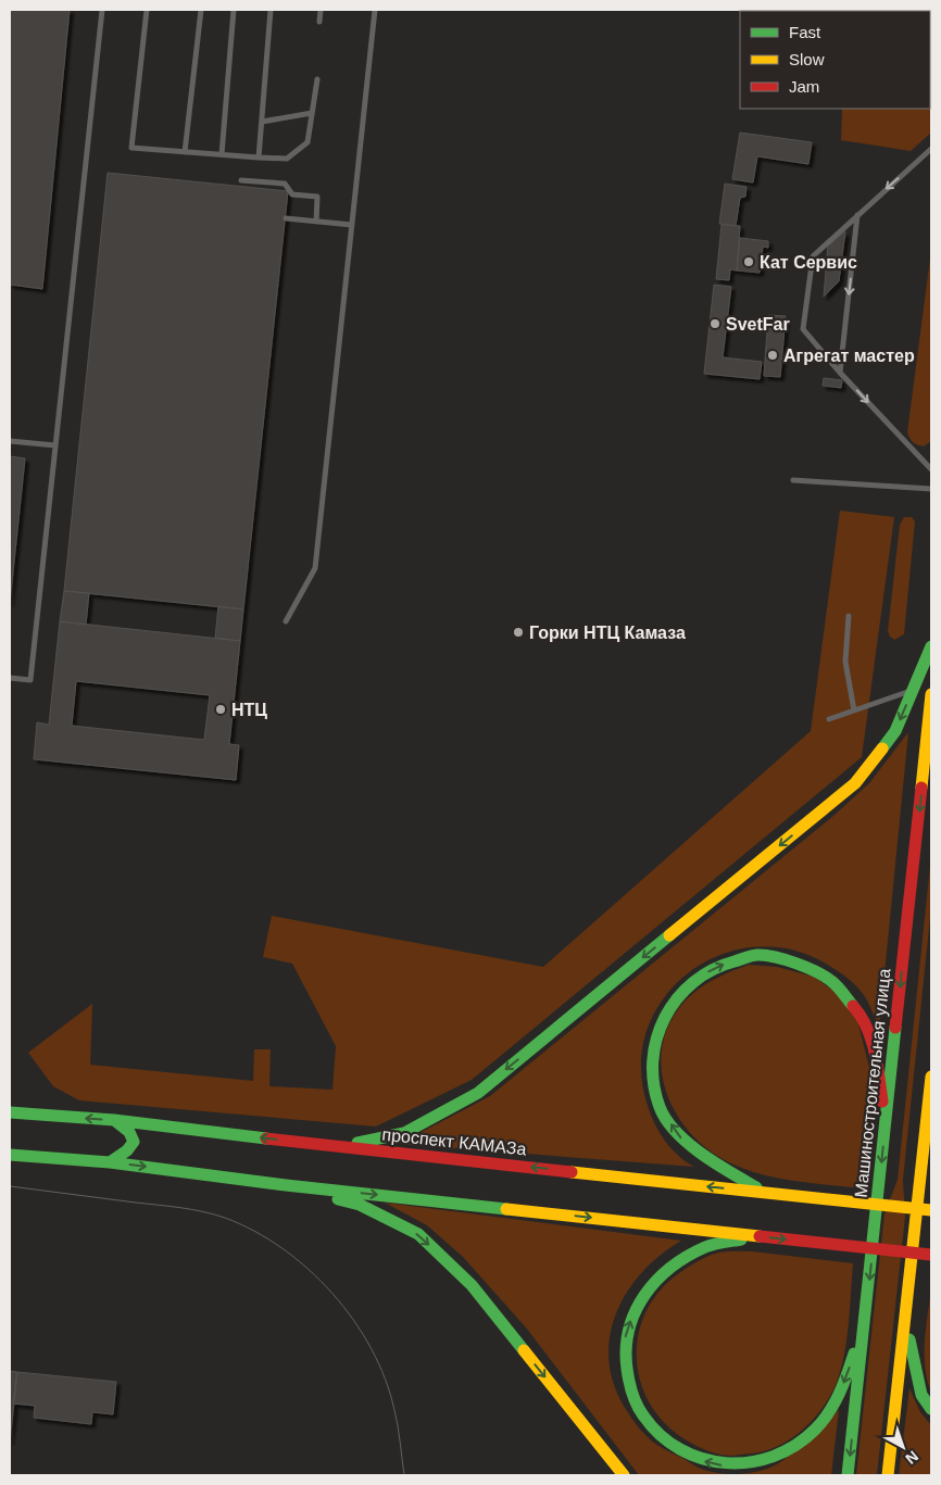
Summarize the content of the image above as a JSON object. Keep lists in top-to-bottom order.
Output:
{
  "streets": {
    "main road": ["Машиностроительная улица", "проспект КАМАЗа"]
  },
  "places": [
    "Кат Сервис",
    "SvetFar",
    "Агрегат мастер",
    "Горки НТЦ Камаза",
    "НТЦ"
  ],
  "legend": ["Fast", "Slow", "Jam"],
  "north": "bottom right"
}
